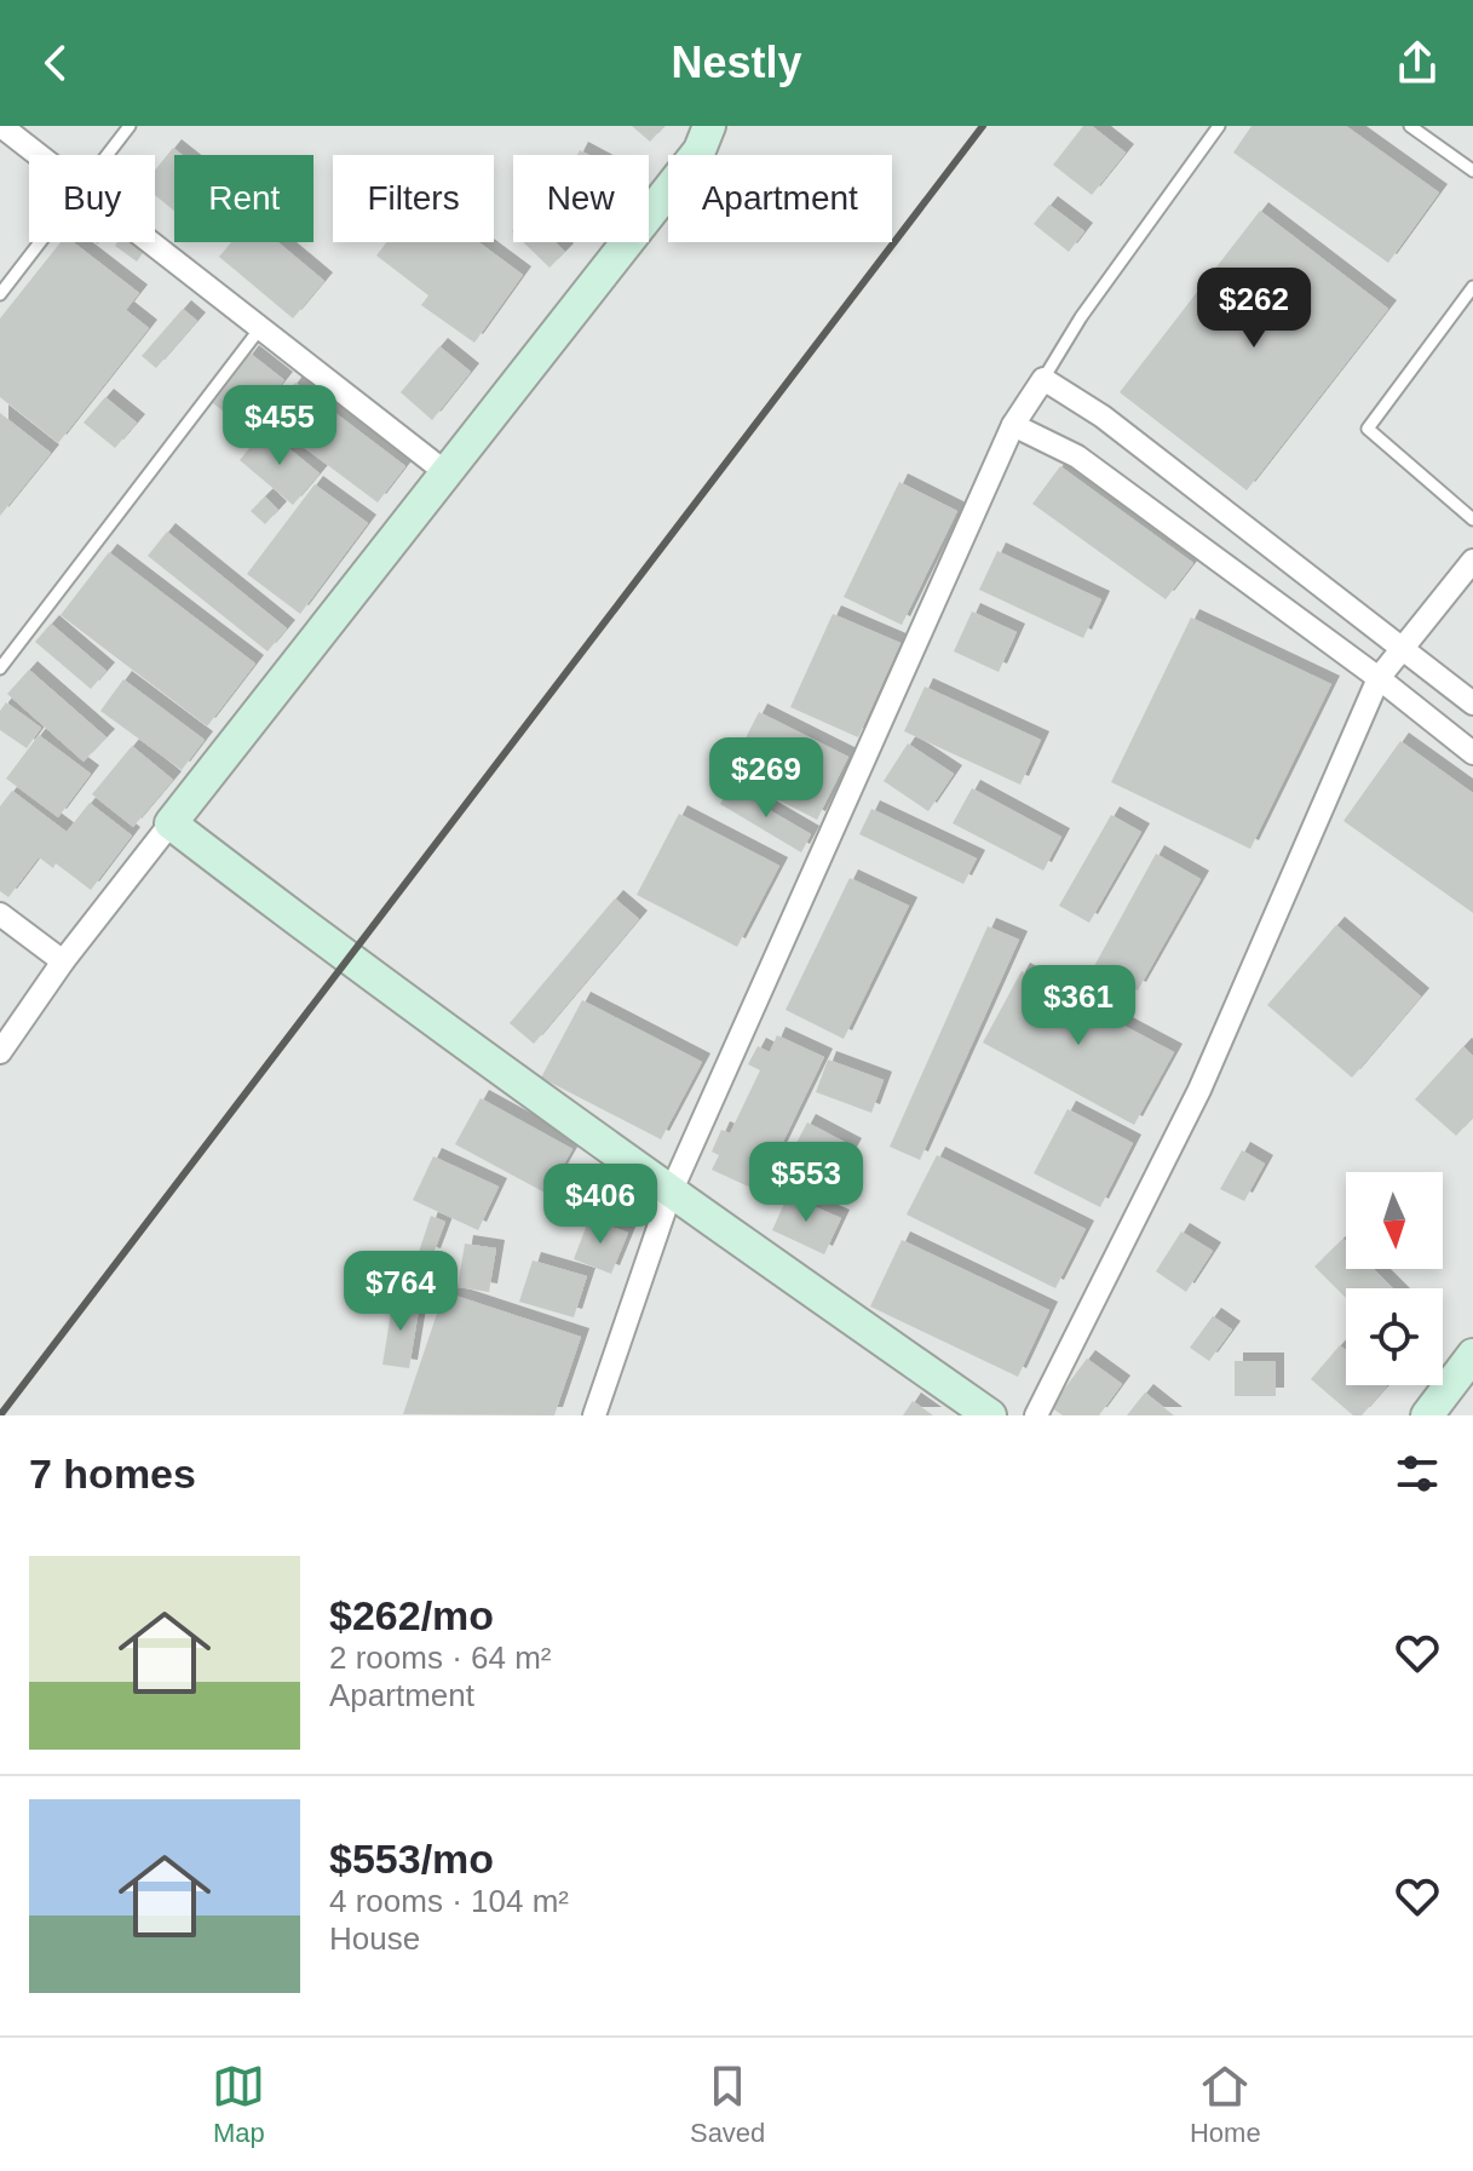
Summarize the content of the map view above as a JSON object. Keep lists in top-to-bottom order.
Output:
{
  "north": "bottom",
  "page": {
    "header": "Nestly",
    "chip": [
      "Buy",
      "Rent",
      "Filters",
      "New",
      "Apartment"
    ],
    "price": [
      "$262",
      "$455",
      "$269",
      "$361",
      "$553",
      "$406",
      "$764"
    ],
    "heading": "7 homes",
    "list": [
      {
        "name": "$262/mo",
        "note": "2 rooms · 64 m² · Apartment"
      },
      {
        "name": "$553/mo",
        "note": "4 rooms · 104 m² · House"
      }
    ],
    "tabs": ["Map", "Saved", "Home"]
  }
}
